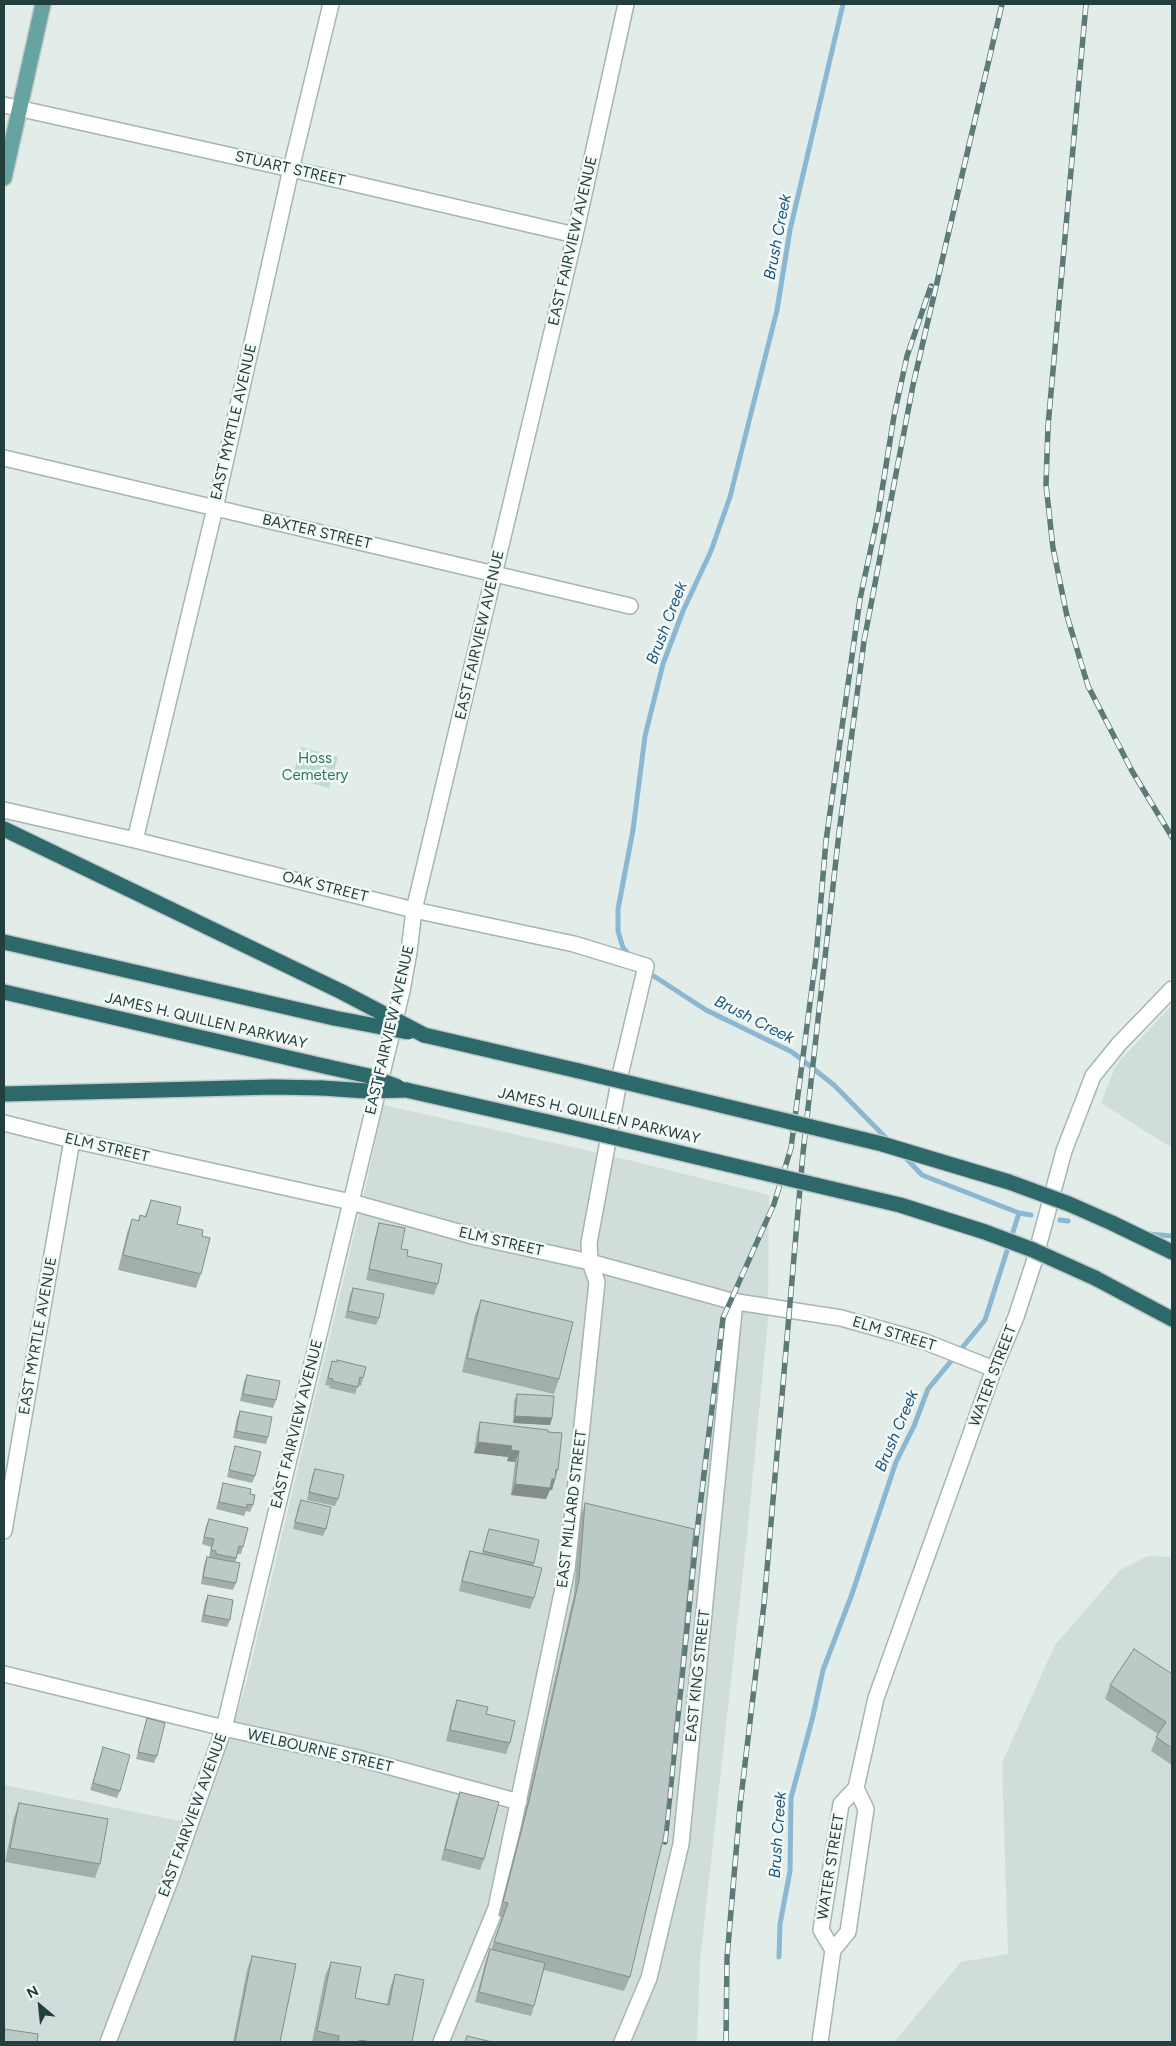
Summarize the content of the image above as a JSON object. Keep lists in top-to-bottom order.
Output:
{
  "streets": {
    "highway": ["JAMES H. QUILLEN PARKWAY"],
    "street": [
      "STUART STREET",
      "EAST FAIRVIEW AVENUE",
      "EAST MYRTLE AVENUE",
      "BAXTER STREET",
      "OAK STREET",
      "ELM STREET",
      "WATER STREET",
      "EAST MILLARD STREET",
      "EAST KING STREET",
      "WELBOURNE STREET"
    ]
  },
  "crossings": [
    ["STUART STREET", "EAST FAIRVIEW AVENUE"],
    ["STUART STREET", "EAST MYRTLE AVENUE"],
    ["EAST FAIRVIEW AVENUE", "BAXTER STREET"],
    ["EAST FAIRVIEW AVENUE", "OAK STREET"],
    ["EAST FAIRVIEW AVENUE", "ELM STREET"],
    ["EAST FAIRVIEW AVENUE", "WELBOURNE STREET"],
    ["EAST MYRTLE AVENUE", "BAXTER STREET"],
    ["EAST MYRTLE AVENUE", "OAK STREET"],
    ["EAST MYRTLE AVENUE", "ELM STREET"],
    ["OAK STREET", "EAST MILLARD STREET"],
    ["ELM STREET", "WATER STREET"],
    ["ELM STREET", "EAST MILLARD STREET"],
    ["ELM STREET", "EAST KING STREET"],
    ["EAST MILLARD STREET", "WELBOURNE STREET"]
  ],
  "water": ["Brush Creek"],
  "parks": ["Hoss Cemetery"],
  "north": "top left"
}
